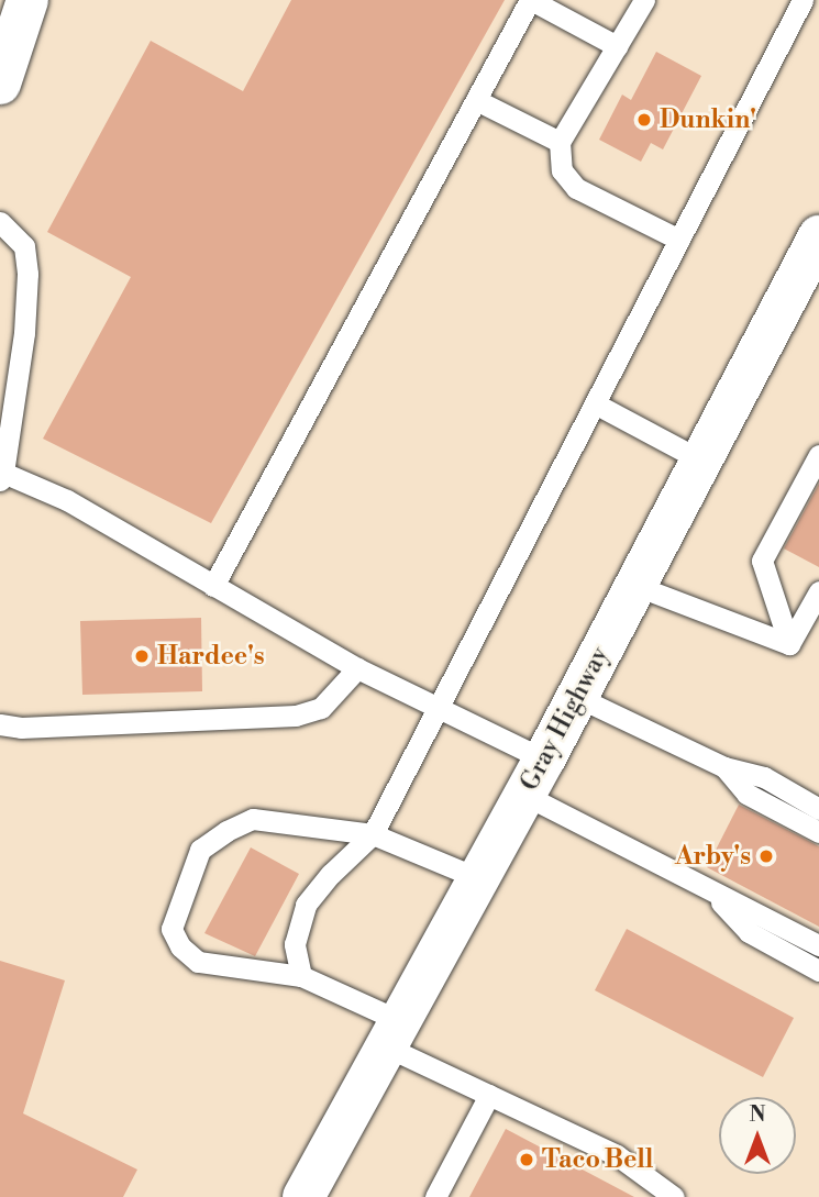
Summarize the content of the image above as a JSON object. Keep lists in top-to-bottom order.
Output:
{
  "streets": {
    "main road": ["Gray Highway"]
  },
  "places": [
    "Dunkin'",
    "Hardee's",
    "Arby's",
    "Taco Bell"
  ],
  "north": "top"
}
